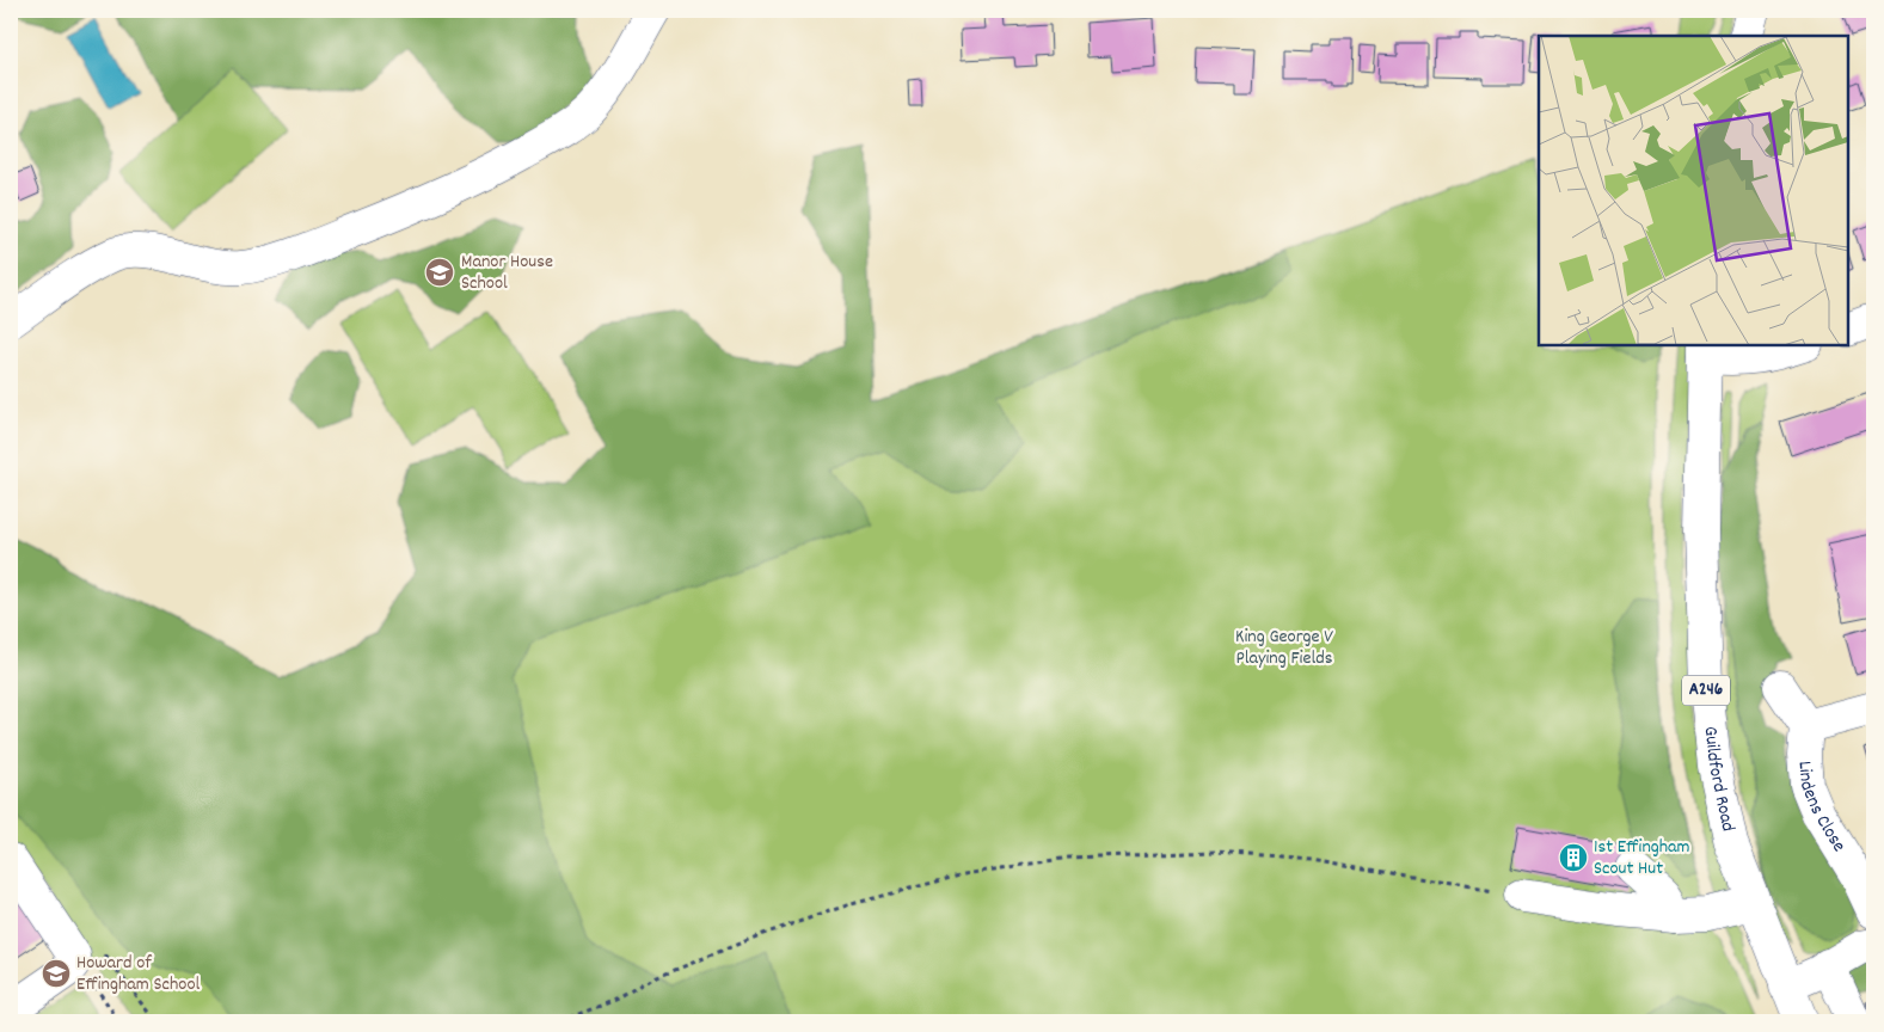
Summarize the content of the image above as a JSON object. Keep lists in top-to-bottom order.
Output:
{
  "streets": {
    "main road": ["A246", "Guildford Road", "Lindens Close"]
  },
  "parks": ["King George V Playing Fields"],
  "places": {
    "school or university": ["Manor House School", "Howard of Effingham School"],
    "building": ["1st Effingham Scout Hut"]
  }
}
